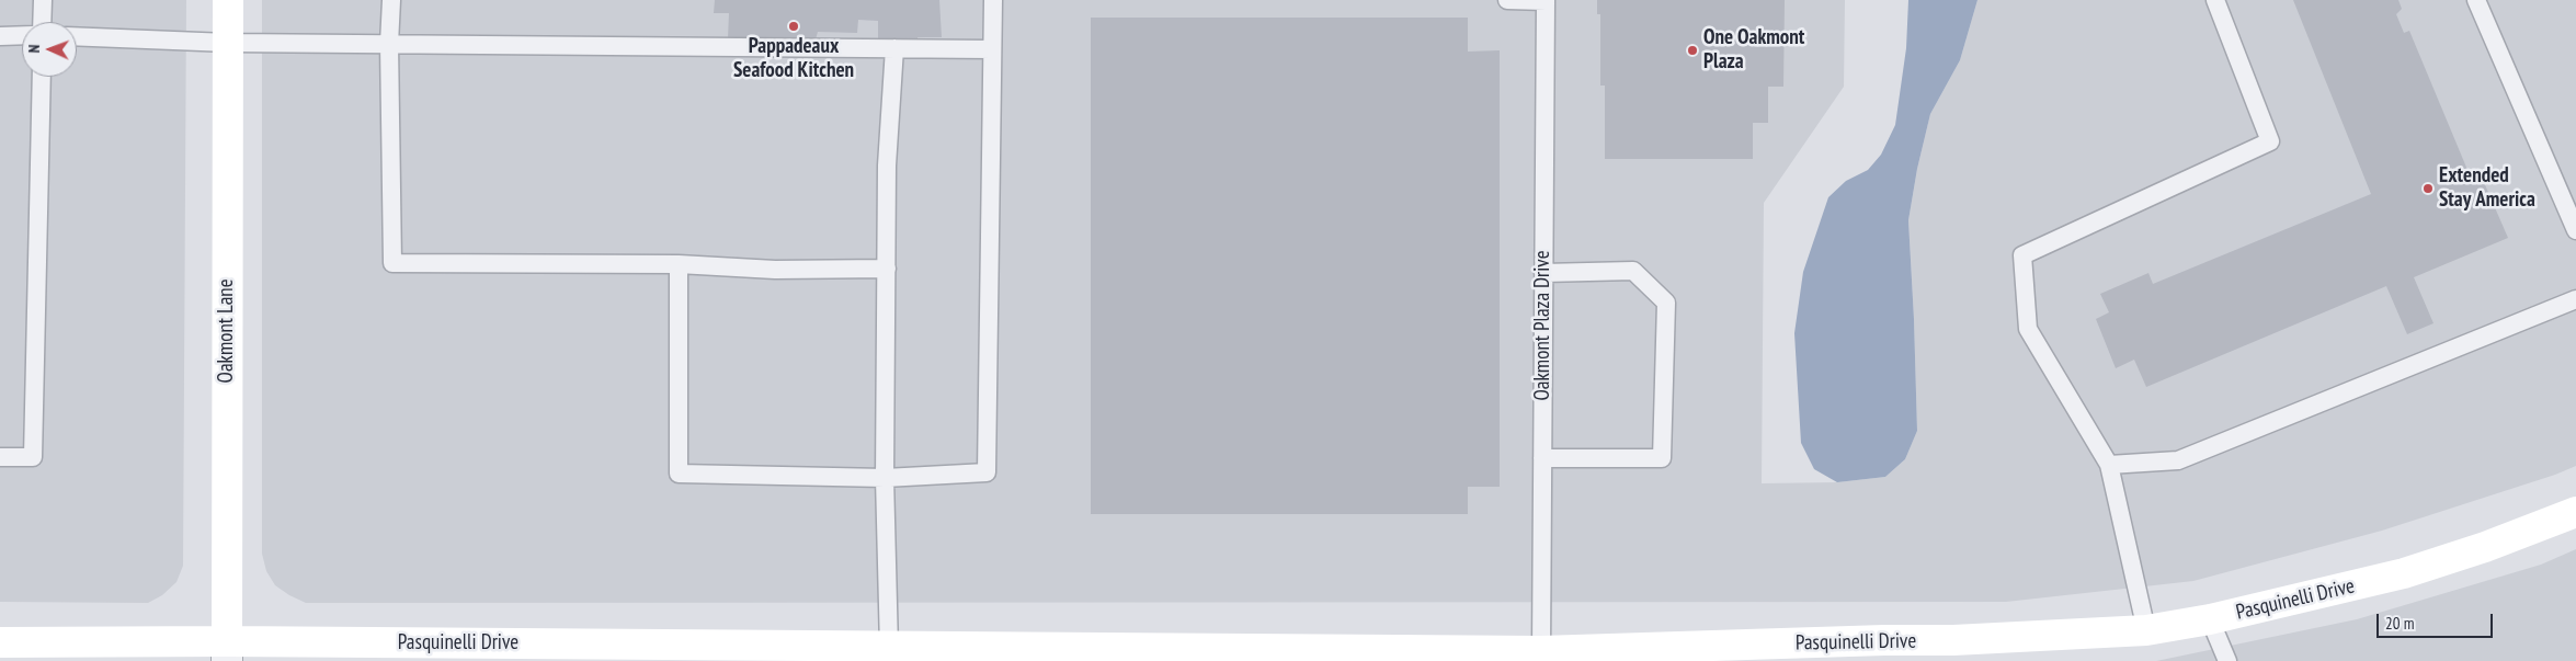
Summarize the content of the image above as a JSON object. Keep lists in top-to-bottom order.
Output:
{
  "streets": {
    "street": ["Oakmont Lane", "Pasquinelli Drive"],
    "lane": ["Oakmont Plaza Drive"]
  },
  "crossings": [
    ["Oakmont Plaza Drive", "Pasquinelli Drive"],
    ["Oakmont Lane", "Pasquinelli Drive"]
  ],
  "places": ["Pappadeaux Seafood Kitchen", "One Oakmont Plaza", "Extended Stay America"],
  "scale_bar": "20 m",
  "north": "left"
}
